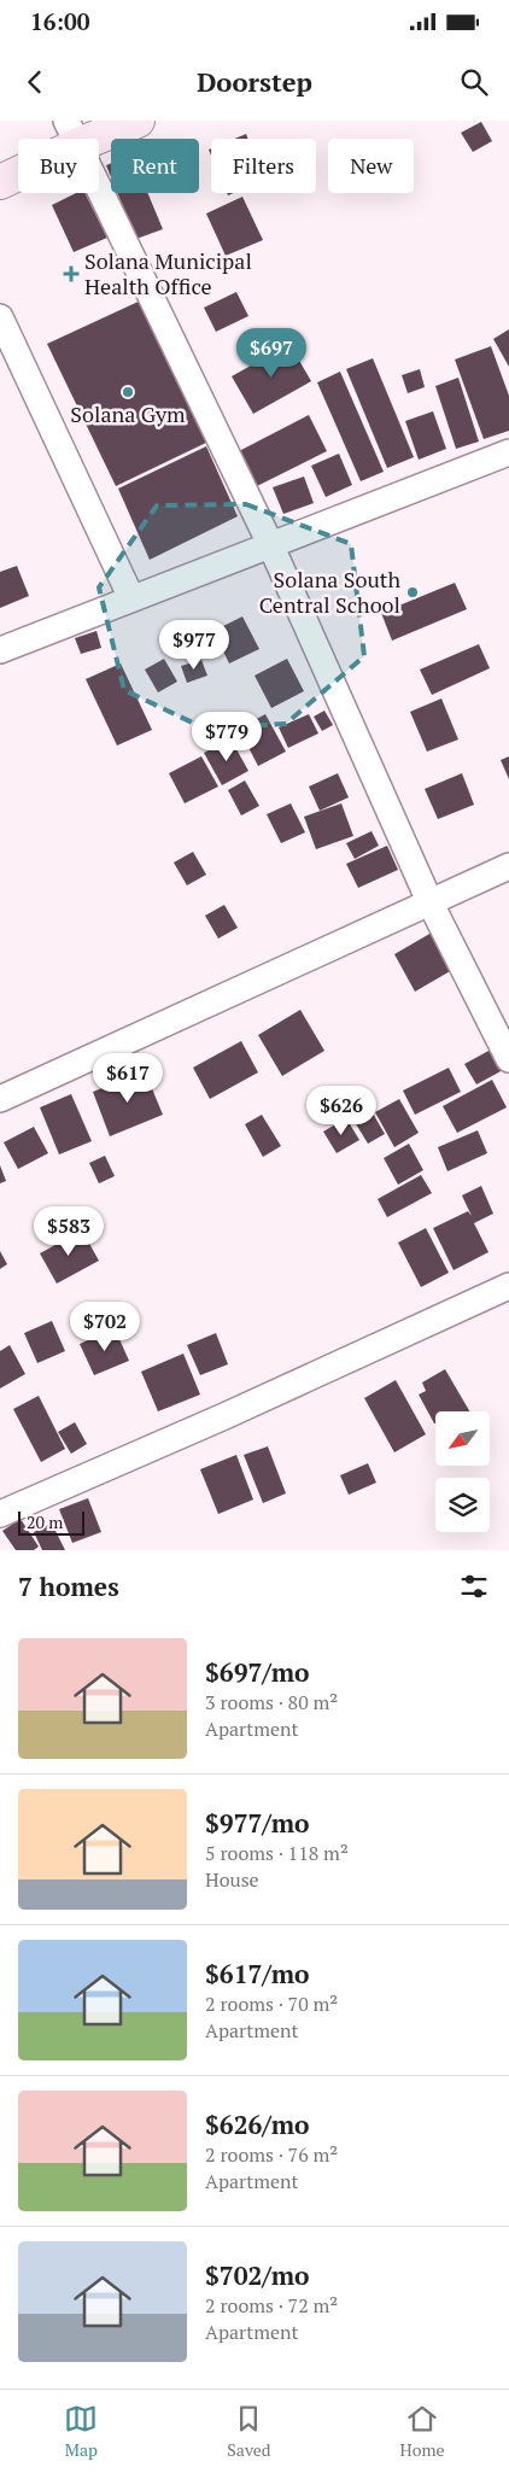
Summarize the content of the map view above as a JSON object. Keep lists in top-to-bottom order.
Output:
{
  "places": {
    "health": ["Solana Municipal Health Office"],
    "other": ["Solana Gym", "Solana South Central School"]
  },
  "scale_bar": "20 m",
  "north": "bottom left",
  "page": {
    "status": "16:00",
    "header": "Doorstep",
    "chip": [
      "Buy",
      "Rent",
      "Filters",
      "New"
    ],
    "price": [
      "$697",
      "$977",
      "$779",
      "$617",
      "$626",
      "$583",
      "$702"
    ],
    "scale": "20 m",
    "heading": "7 homes",
    "list": [
      {
        "name": "$697/mo",
        "note": "3 rooms · 80 m² · Apartment"
      },
      {
        "name": "$977/mo",
        "note": "5 rooms · 118 m² · House"
      },
      {
        "name": "$617/mo",
        "note": "2 rooms · 70 m² · Apartment"
      },
      {
        "name": "$626/mo",
        "note": "2 rooms · 76 m² · Apartment"
      },
      {
        "name": "$702/mo",
        "note": "2 rooms · 72 m² · Apartment"
      }
    ],
    "tabs": ["Map", "Saved", "Home"]
  }
}
